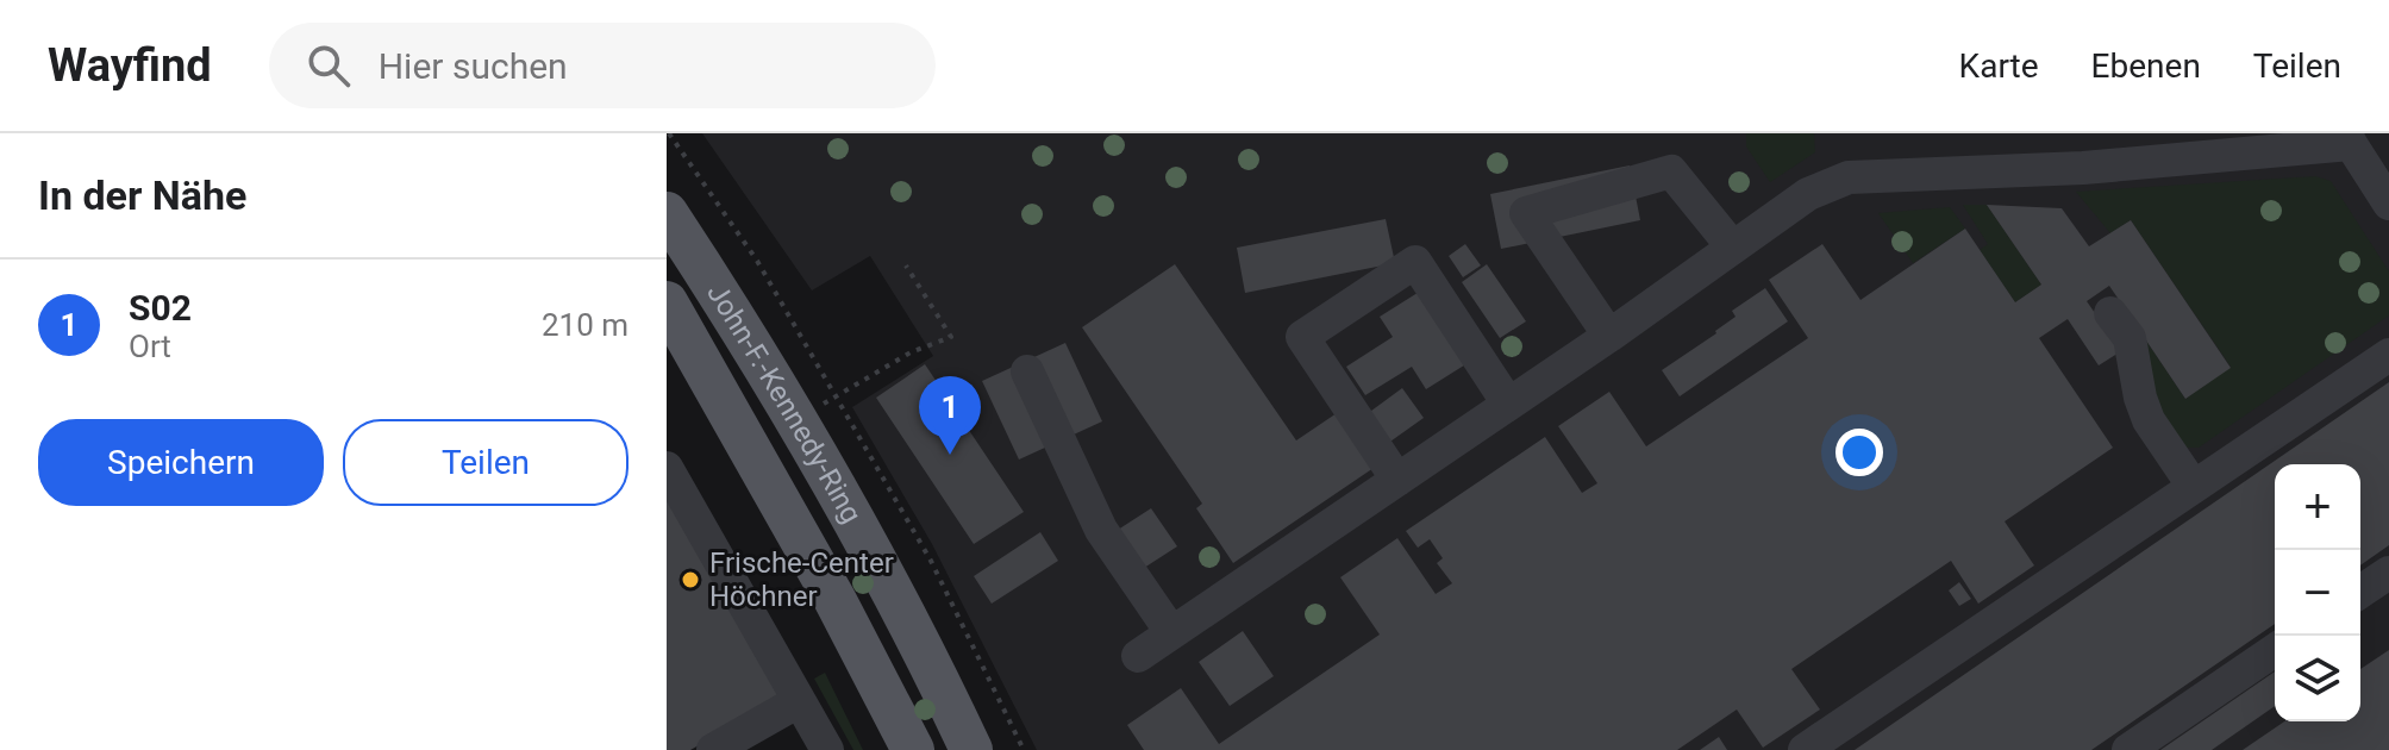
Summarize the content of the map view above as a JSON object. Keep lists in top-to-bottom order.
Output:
{
  "streets": {
    "main road": ["John-F.-Kennedy-Ring"]
  },
  "places": ["Frische-Center Höchner"],
  "page": {
    "header": "Wayfind",
    "search": "Hier suchen",
    "nav": ["Karte", "Ebenen", "Teilen"],
    "heading": "In der Nähe",
    "list": [
      {
        "mark": "1",
        "name": "S02",
        "note": "Ort",
        "value": "210 m"
      }
    ],
    "pins": "1",
    "buttons": ["Speichern", "Teilen"],
    "map_buttons": ["+", "−"]
  }
}
